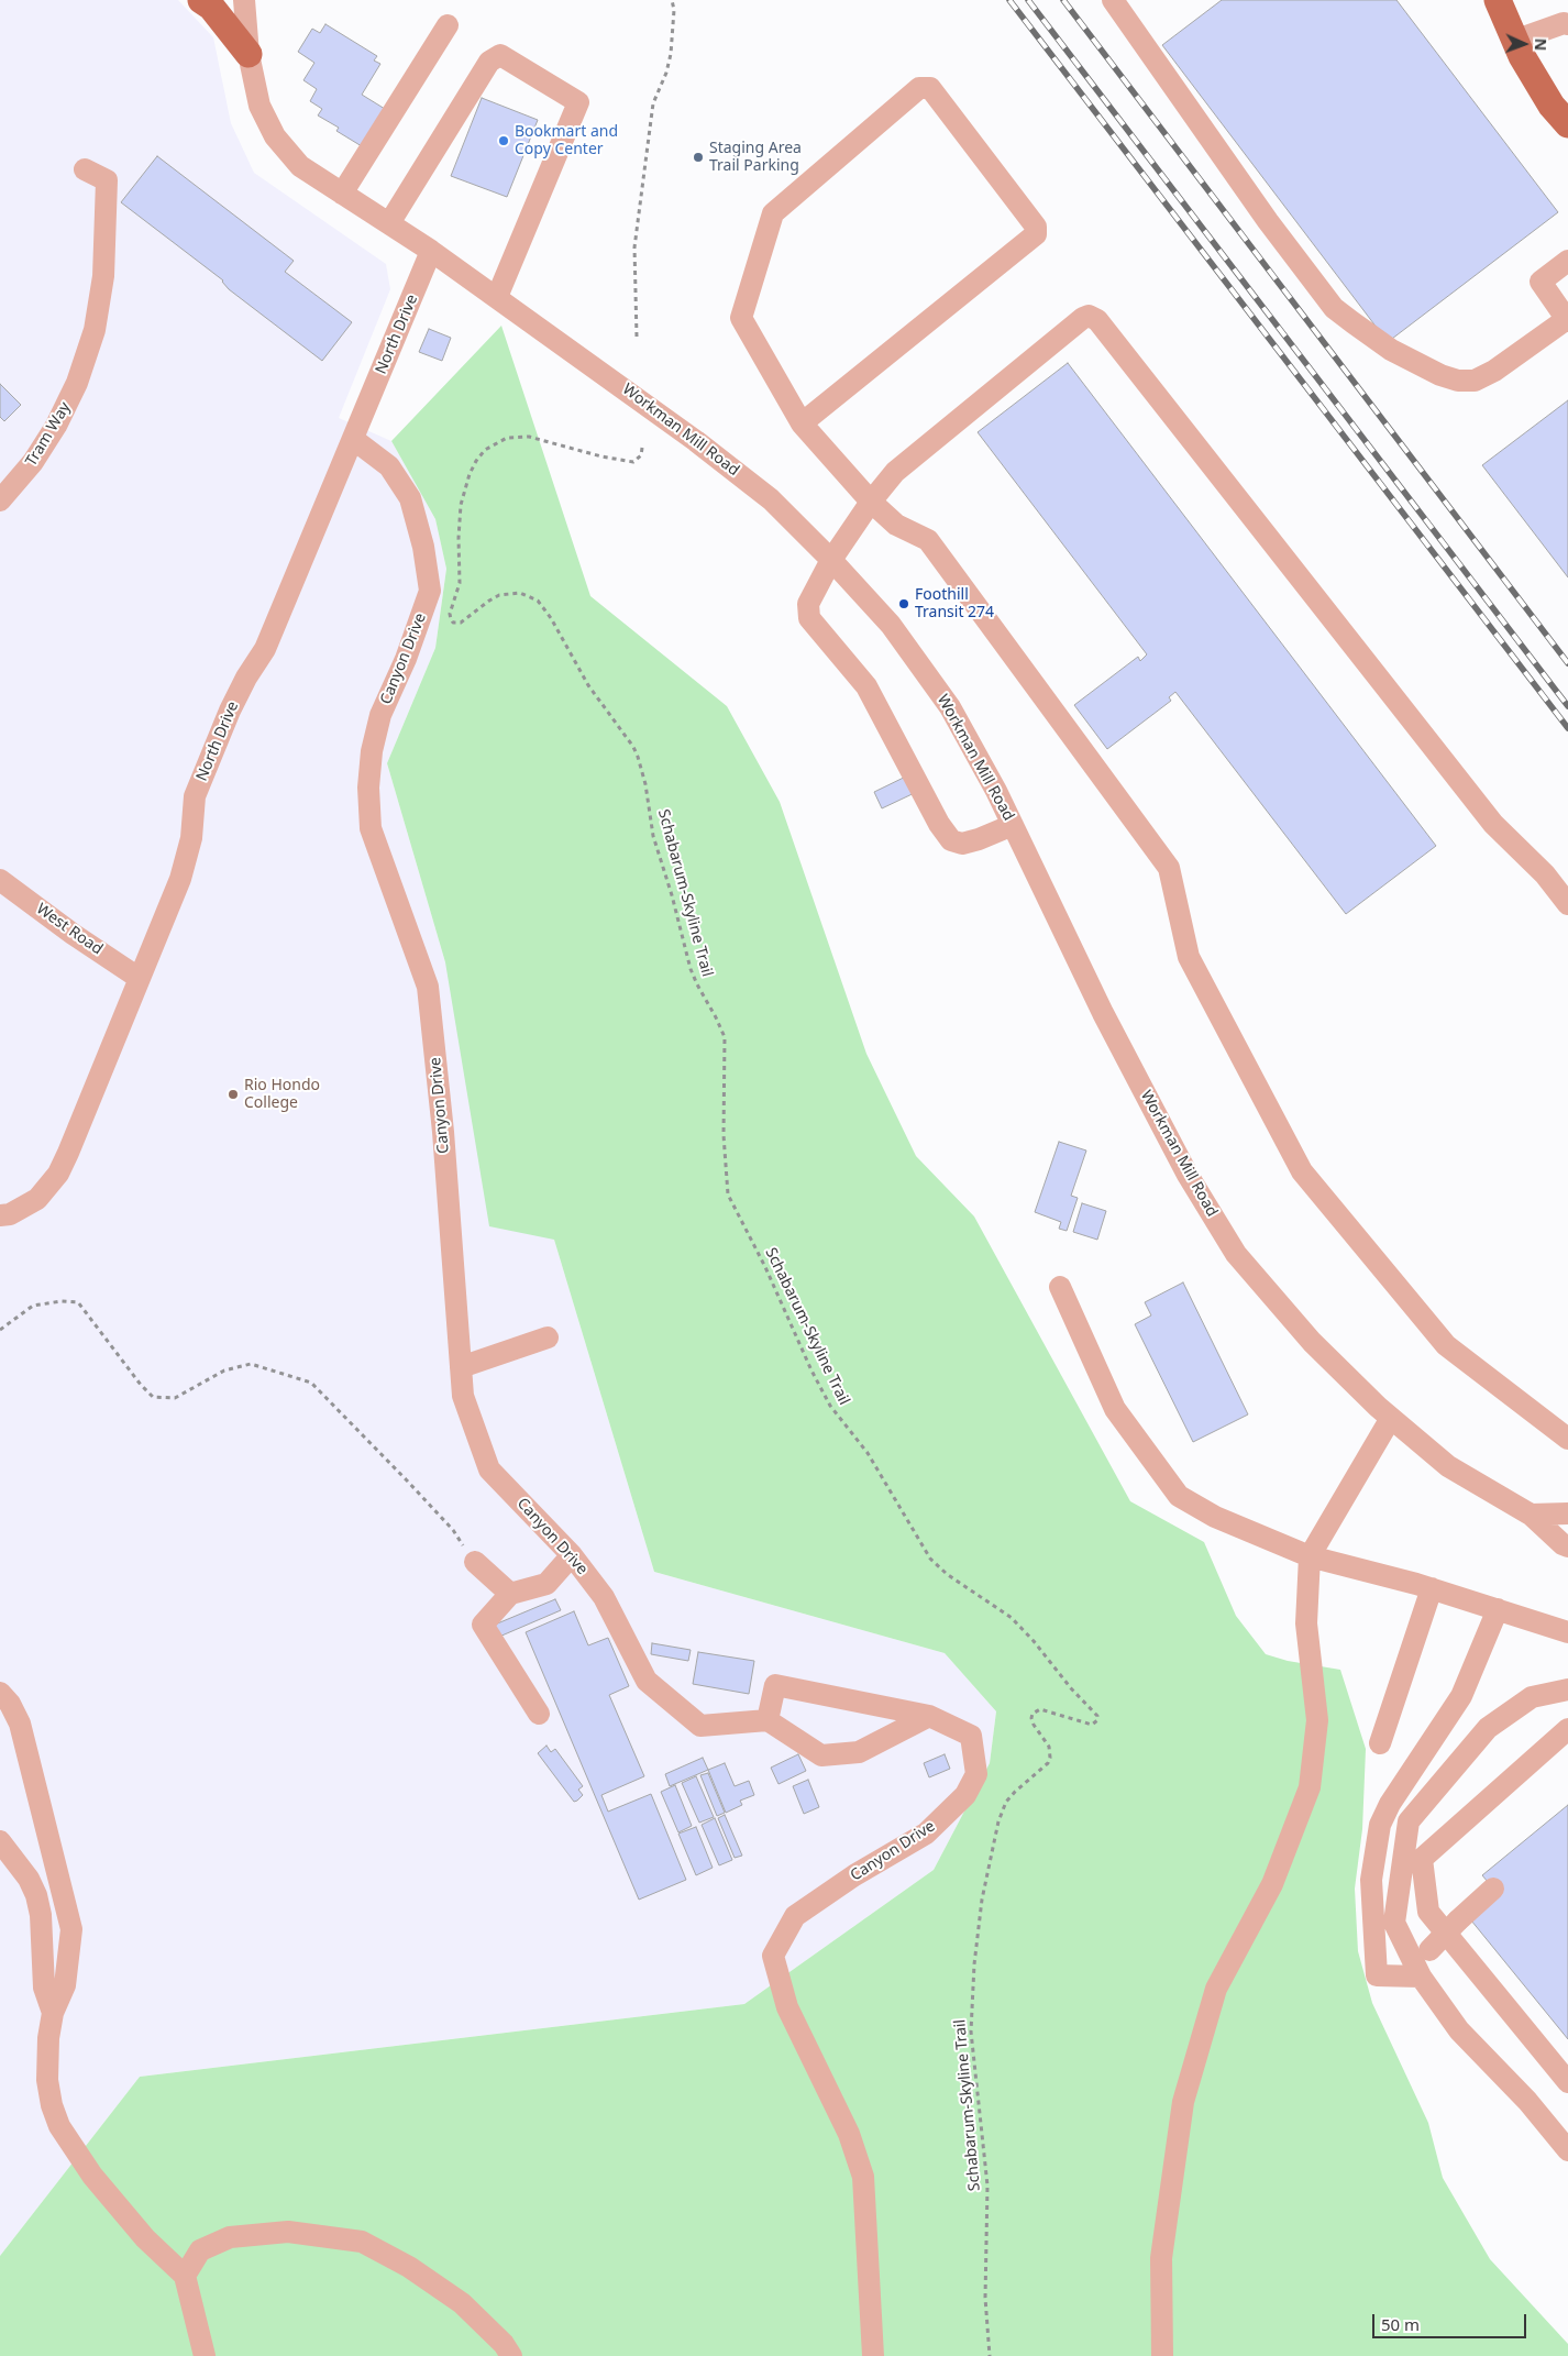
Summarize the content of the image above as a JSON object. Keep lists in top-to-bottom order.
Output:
{
  "streets": {
    "street": [
      "North Drive",
      "Workman Mill Road",
      "Tram Way",
      "Canyon Drive",
      "West Road"
    ],
    "path": ["Schabarum-Skyline Trail"]
  },
  "crossings": [
    ["North Drive", "Workman Mill Road"],
    ["North Drive", "Canyon Drive"],
    ["North Drive", "West Road"]
  ],
  "places": [
    "Bookmart and Copy Center",
    "Staging Area Trail Parking",
    "Foothill Transit 274",
    "Rio Hondo College"
  ],
  "scale_bar": "50 m",
  "north": "right"
}
